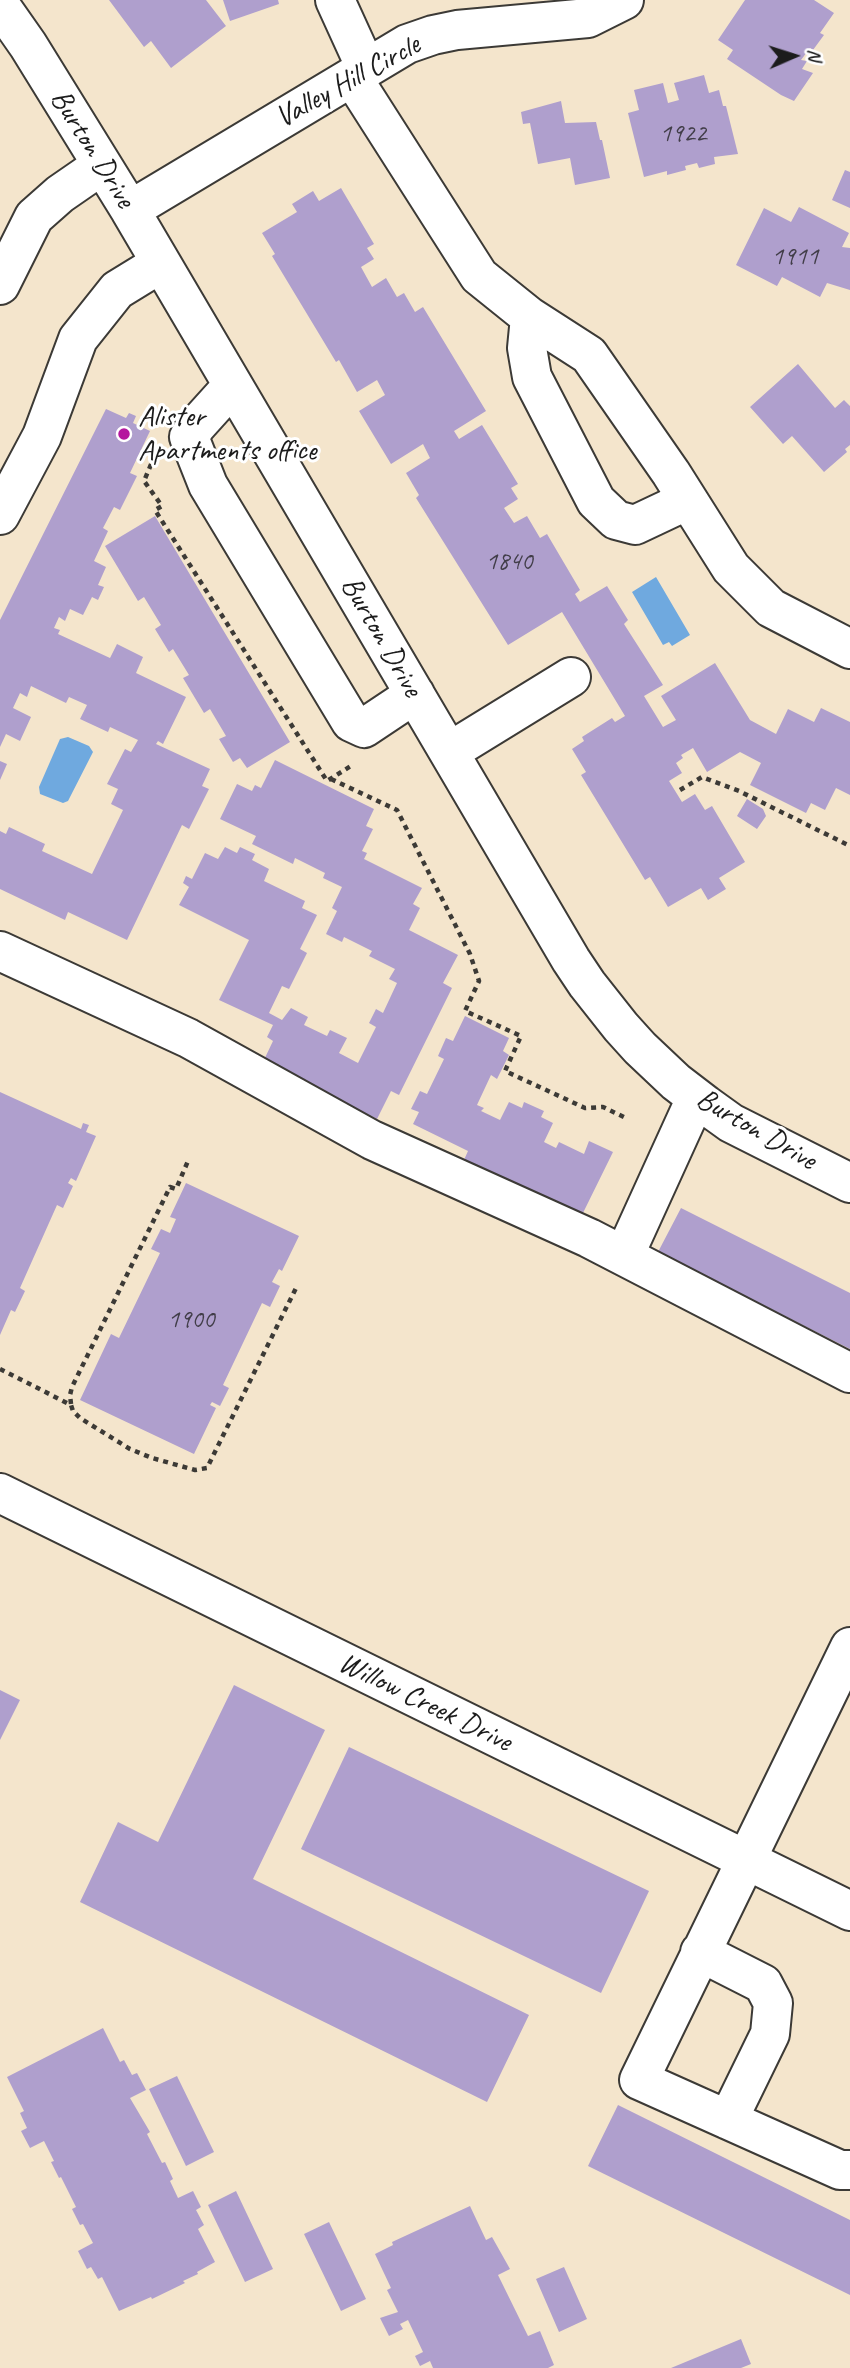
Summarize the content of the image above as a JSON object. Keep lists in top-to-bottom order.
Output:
{
  "streets": {
    "street": ["Valley Hill Circle", "Burton Drive", "Willow Creek Drive"]
  },
  "crossings": [
    ["Valley Hill Circle", "Burton Drive"]
  ],
  "places": ["Alister Apartments office"],
  "house_numbers": [
    "1922",
    "1911",
    "1840",
    "1900"
  ],
  "north": "right"
}
